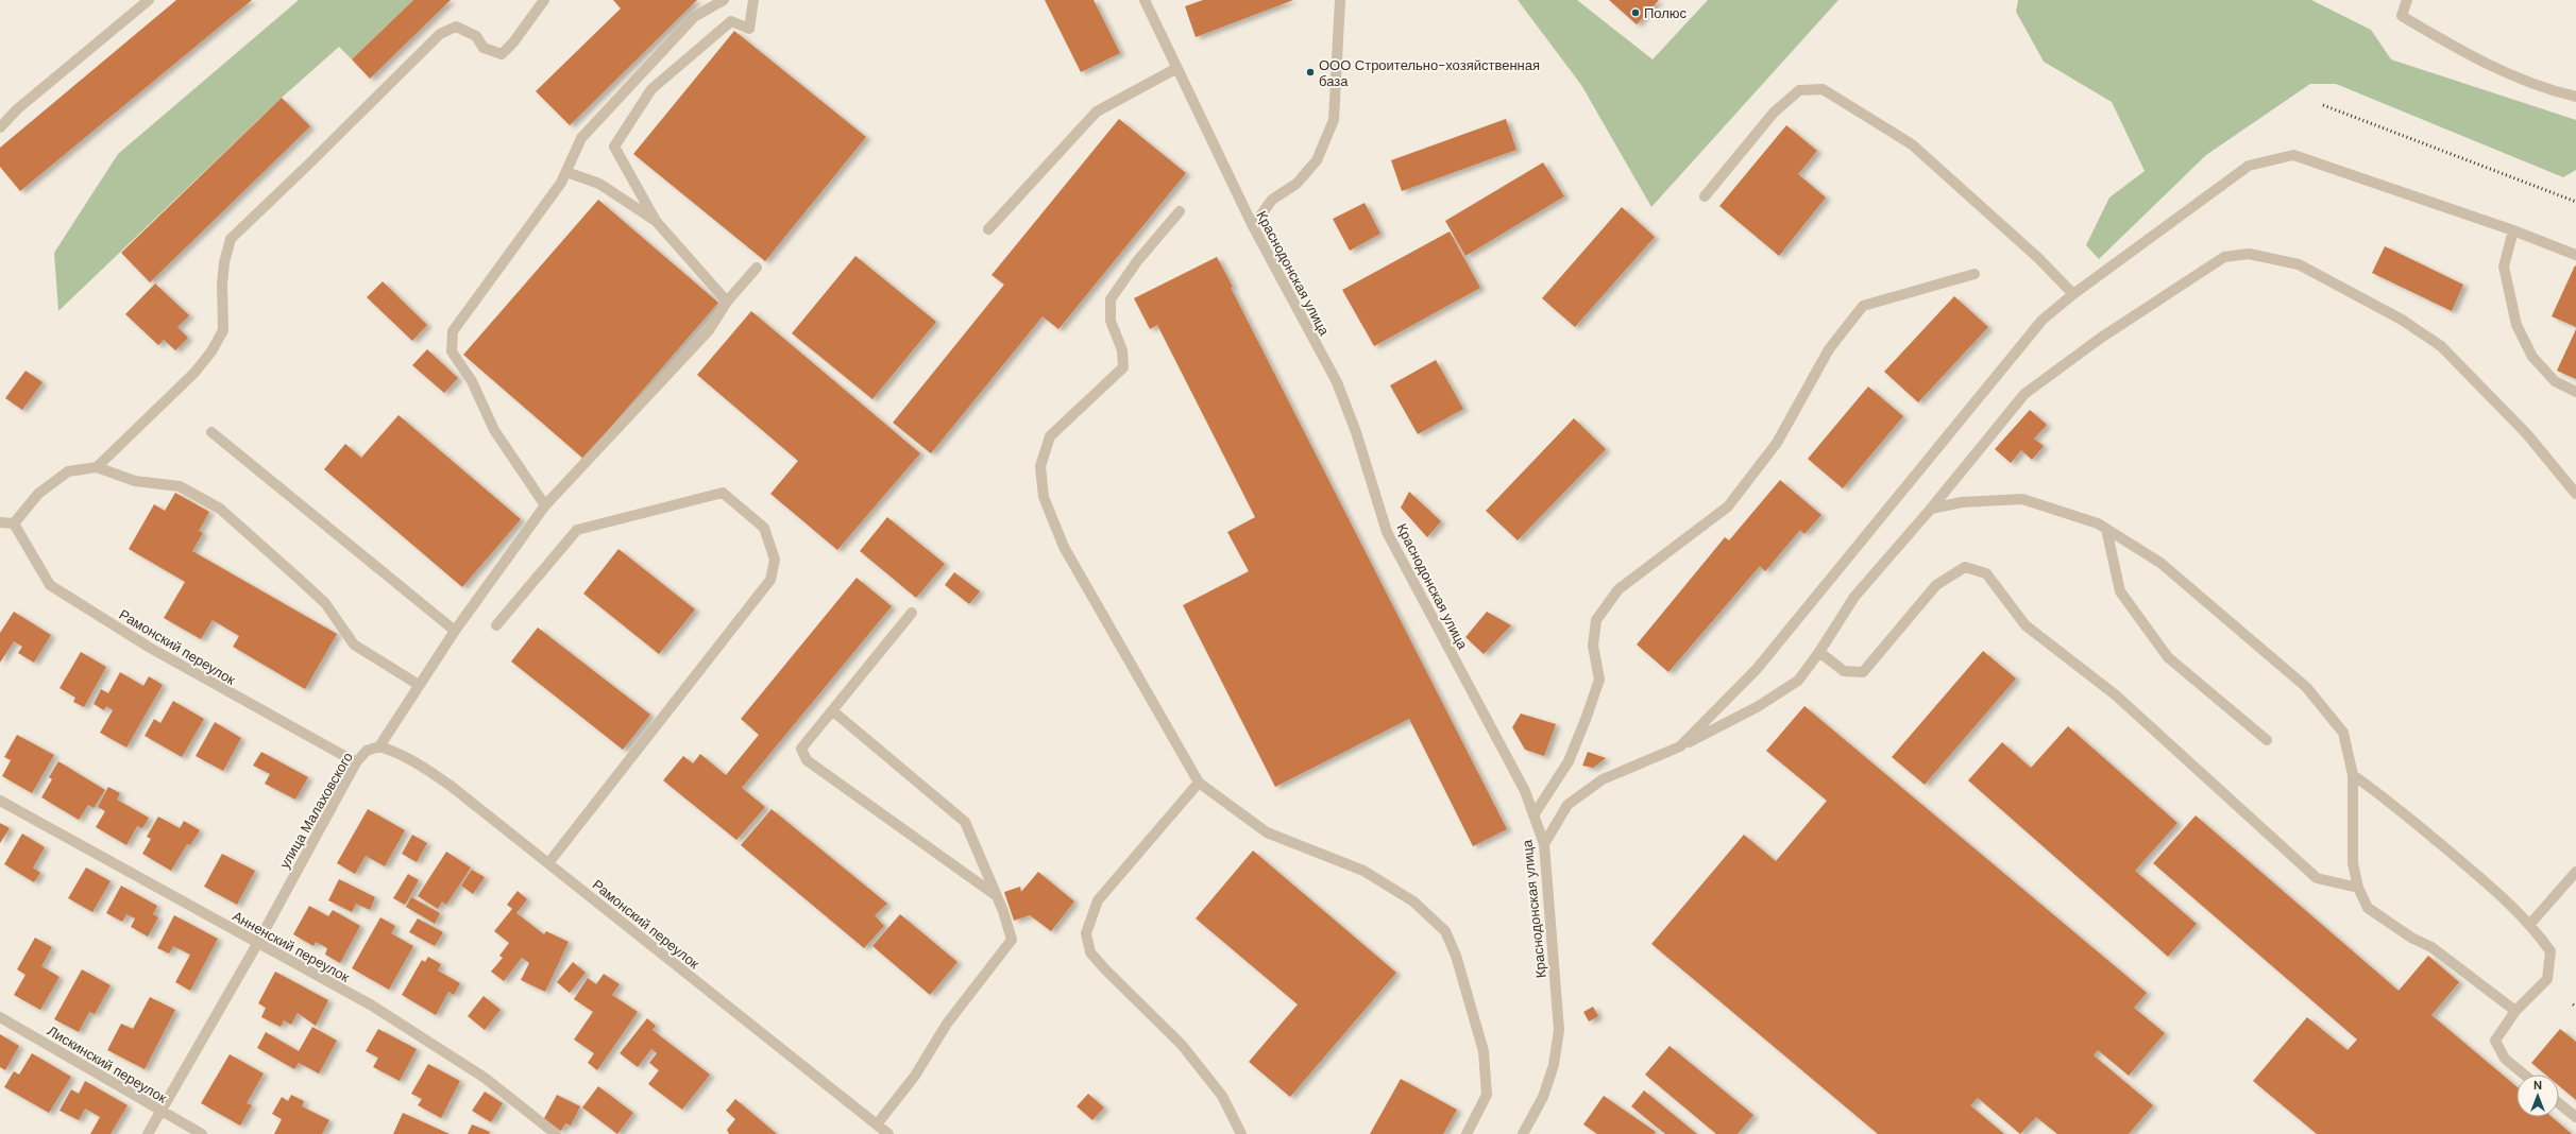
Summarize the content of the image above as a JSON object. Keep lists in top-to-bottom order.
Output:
{
  "streets": {
    "street": [
      "Краснодонская улица",
      "Рамонский переулок",
      "улица Малаховского",
      "Анненский переулок",
      "Лискинский переулок"
    ]
  },
  "crossings": [
    ["Рамонский переулок", "улица Малаховского"],
    ["улица Малаховского", "Анненский переулок"],
    ["улица Малаховского", "Лискинский переулок"]
  ],
  "places": ["Полюс", "ООО Строительно-хозяйственная база"],
  "north": "top"
}
